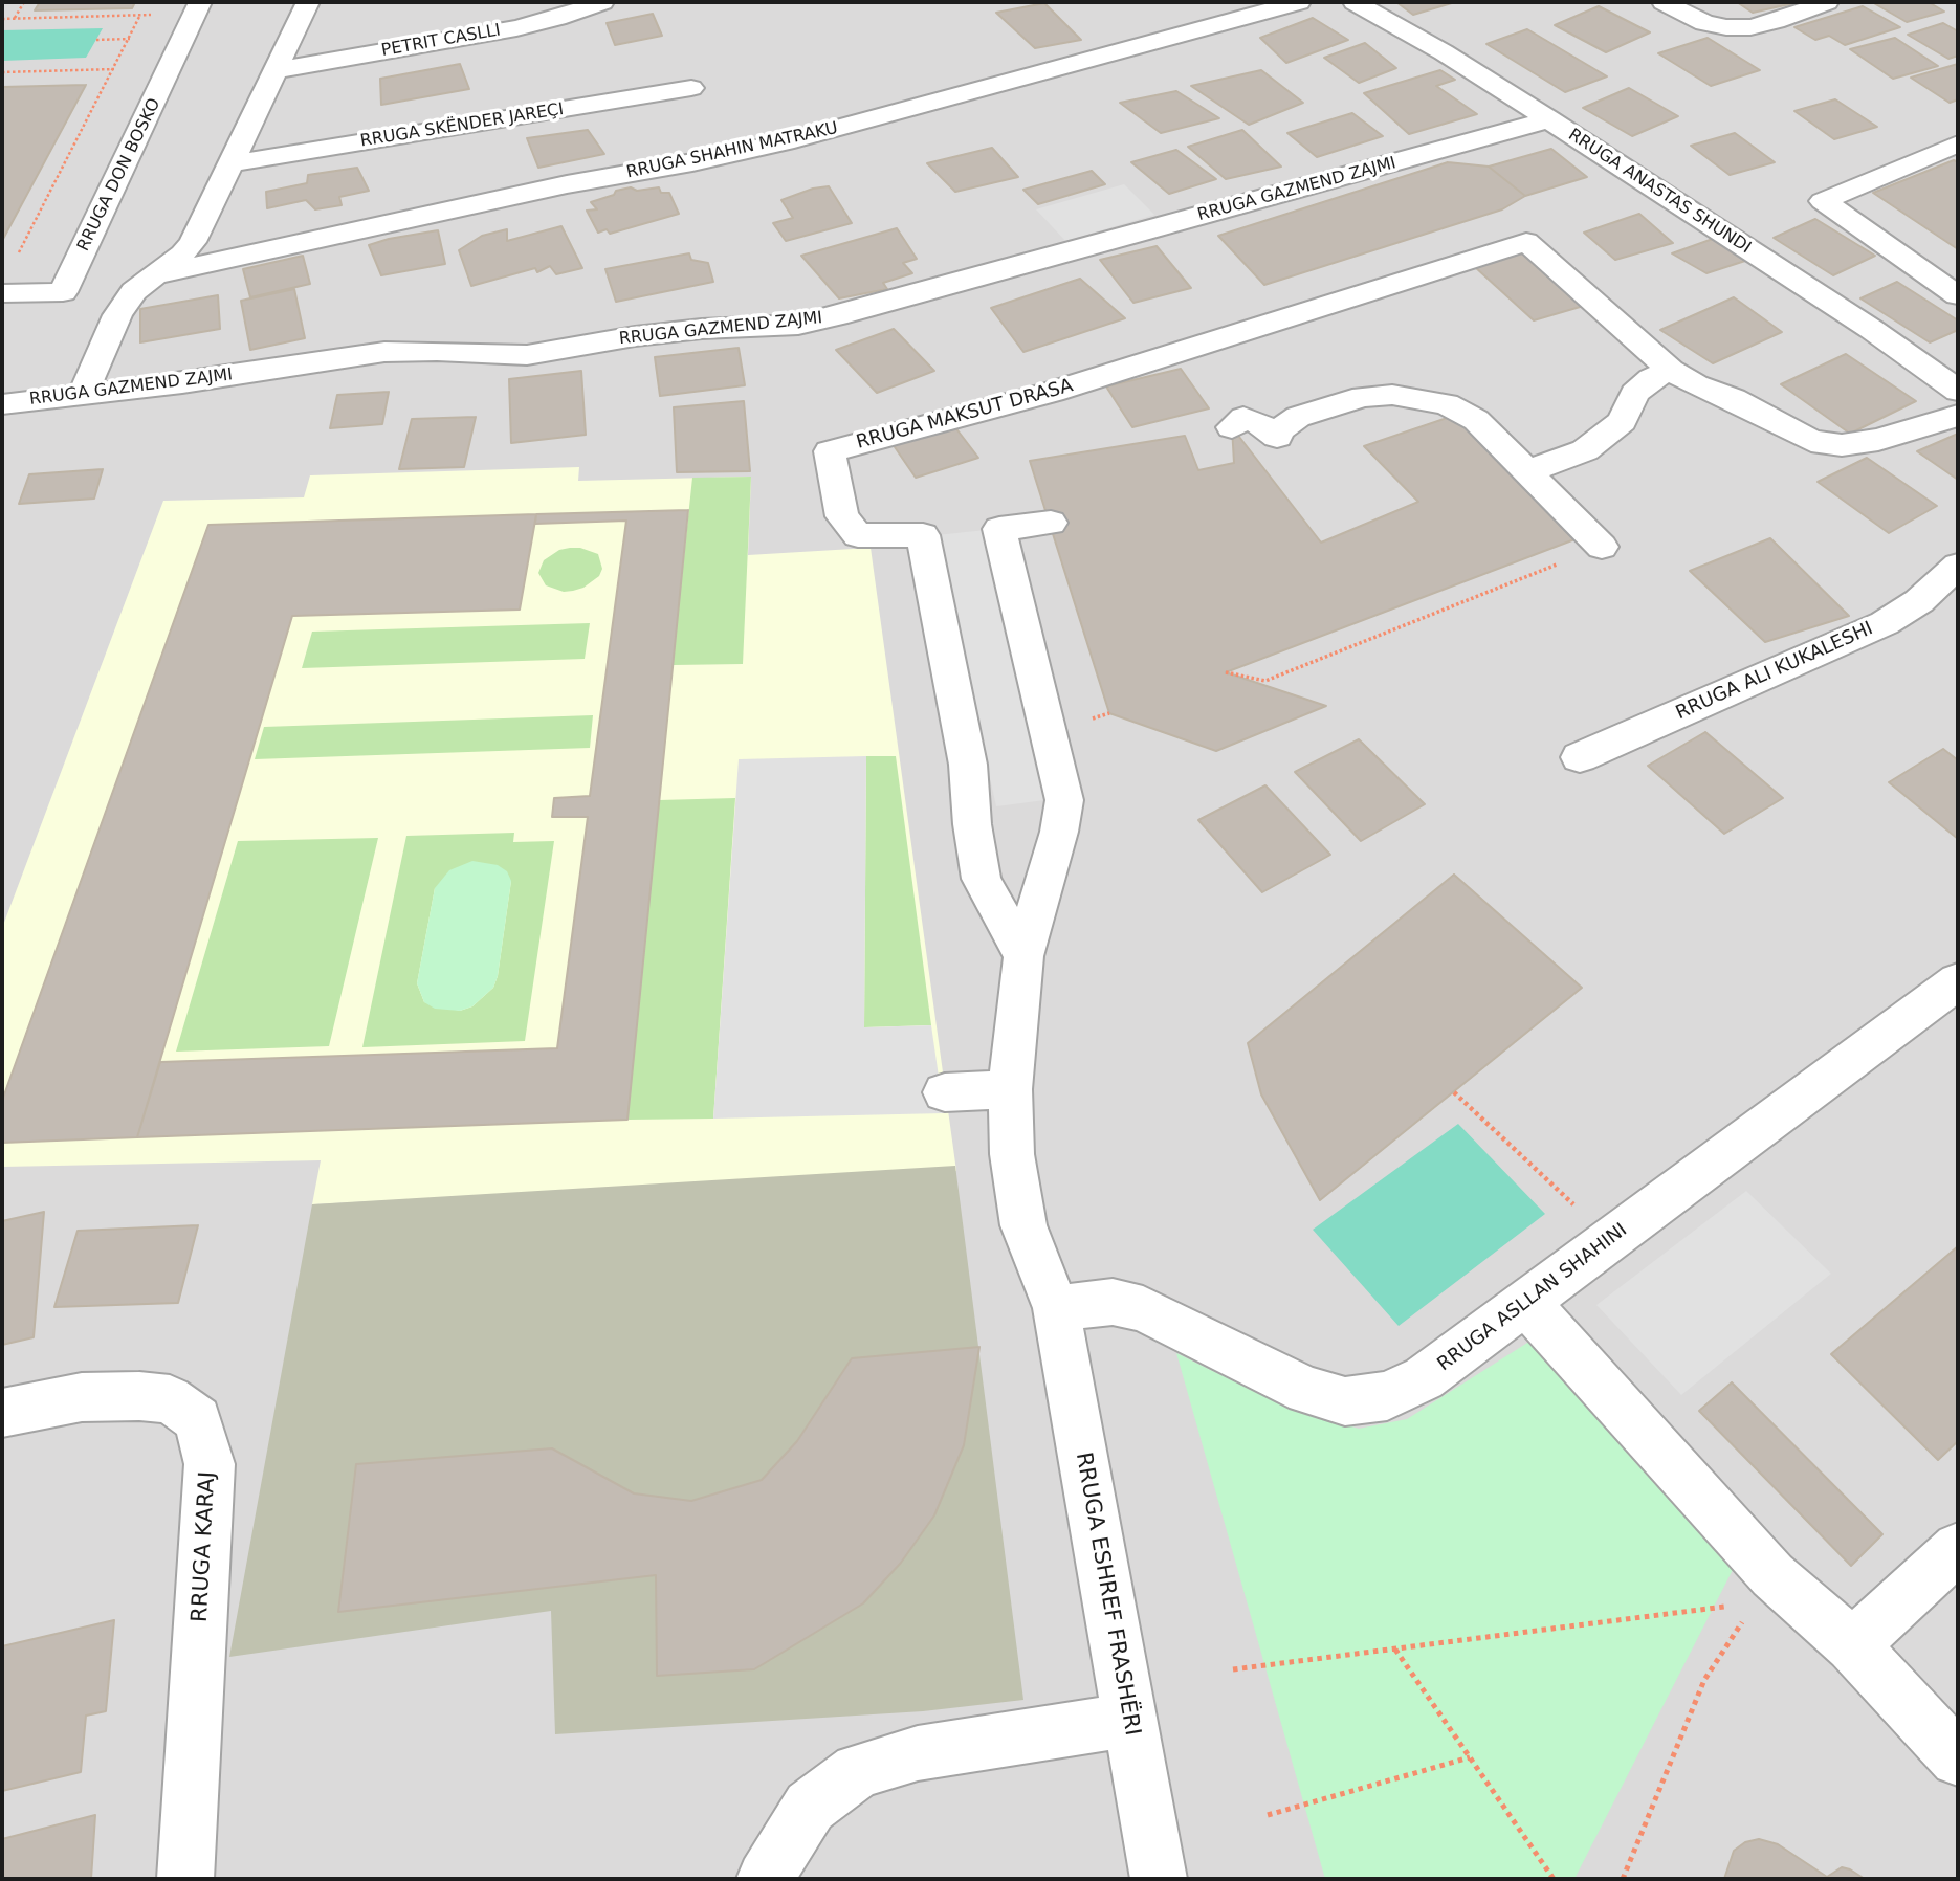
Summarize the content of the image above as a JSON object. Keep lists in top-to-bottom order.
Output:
{
  "streets": {
    "street": [
      "PETRIT CASLLI",
      "RRUGA SKËNDER JAREÇI",
      "RRUGA SHAHIN MATRAKU",
      "RRUGA DON BOSKO",
      "RRUGA GAZMEND ZAJMI",
      "RRUGA ANASTAS SHUNDI",
      "RRUGA MAKSUT DRASA",
      "RRUGA ALI KUKALESHI",
      "RRUGA ASLLAN SHAHINI",
      "RRUGA KARAJ",
      "RRUGA ESHREF FRASHËRI"
    ]
  },
  "crossings": [
    ["RRUGA GAZMEND ZAJMI", "RRUGA ANASTAS SHUNDI"],
    ["RRUGA ASLLAN SHAHINI", "RRUGA ESHREF FRASHËRI"]
  ]
}
